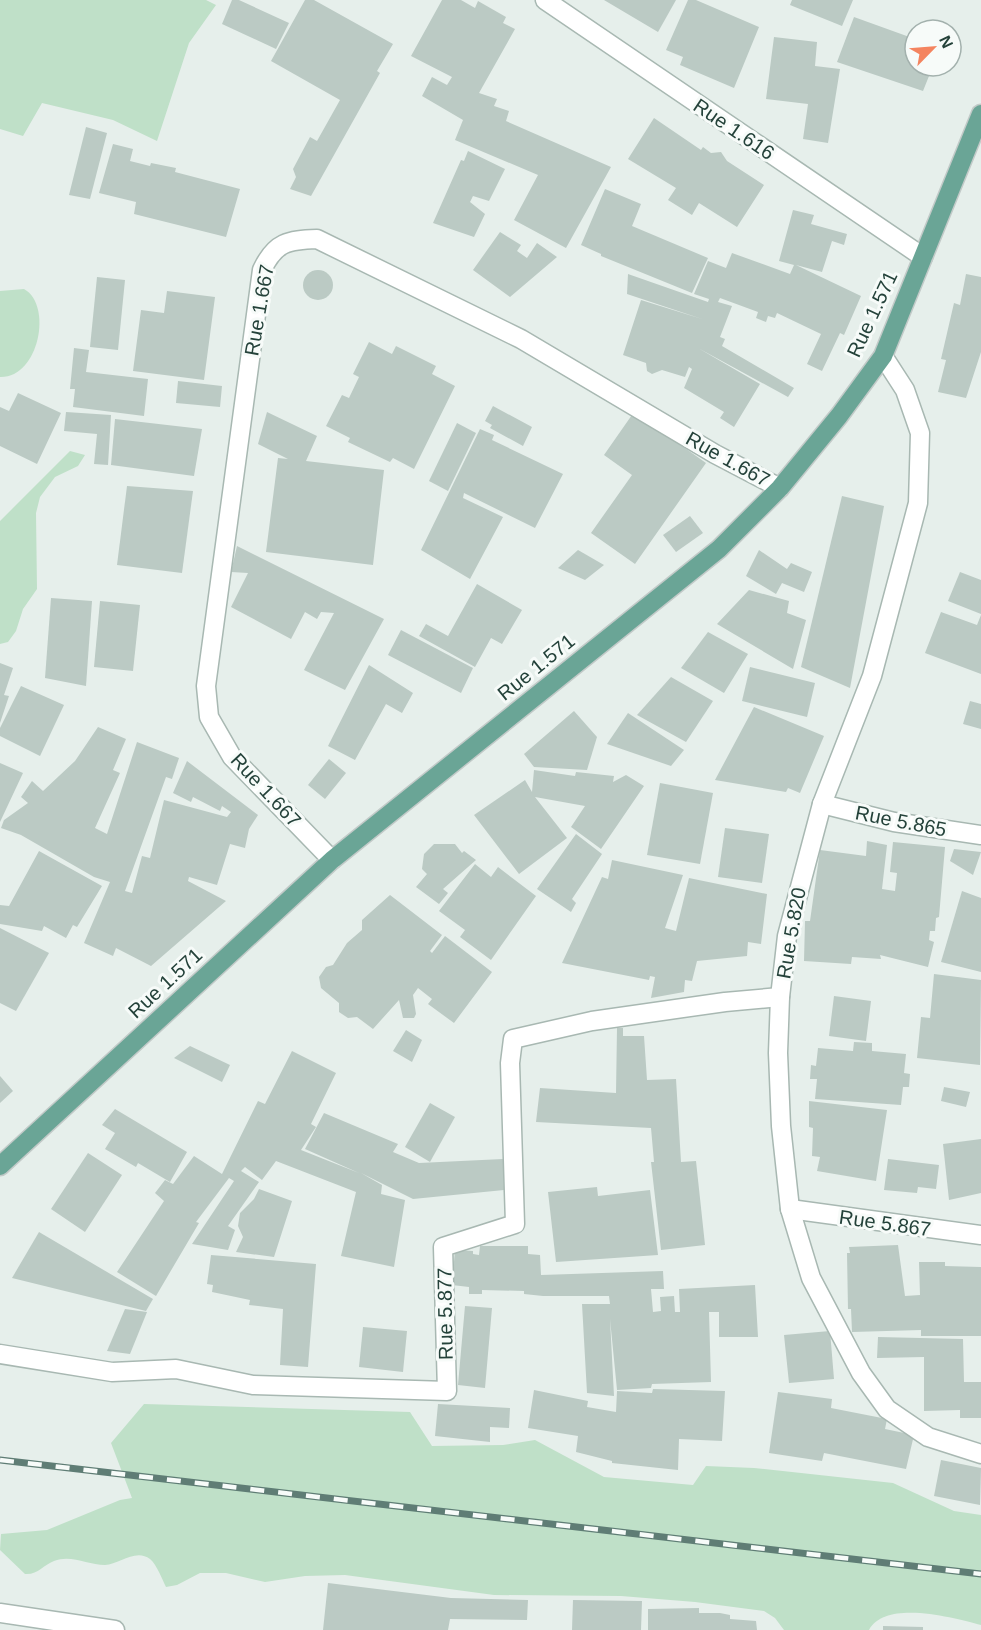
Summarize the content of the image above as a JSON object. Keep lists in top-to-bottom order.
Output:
{
  "streets": {
    "main road": ["Rue 1.571"],
    "street": [
      "Rue 1.616",
      "Rue 1.667",
      "Rue 5.865",
      "Rue 5.820",
      "Rue 5.867",
      "Rue 5.877"
    ]
  },
  "crossings": [
    ["Rue 1.616", "Rue 1.571"],
    ["Rue 1.667", "Rue 1.571"],
    ["Rue 1.571", "Rue 5.820"],
    ["Rue 5.865", "Rue 5.820"],
    ["Rue 5.820", "Rue 5.867"],
    ["Rue 5.820", "Rue 5.877"]
  ],
  "north": "top right"
}
